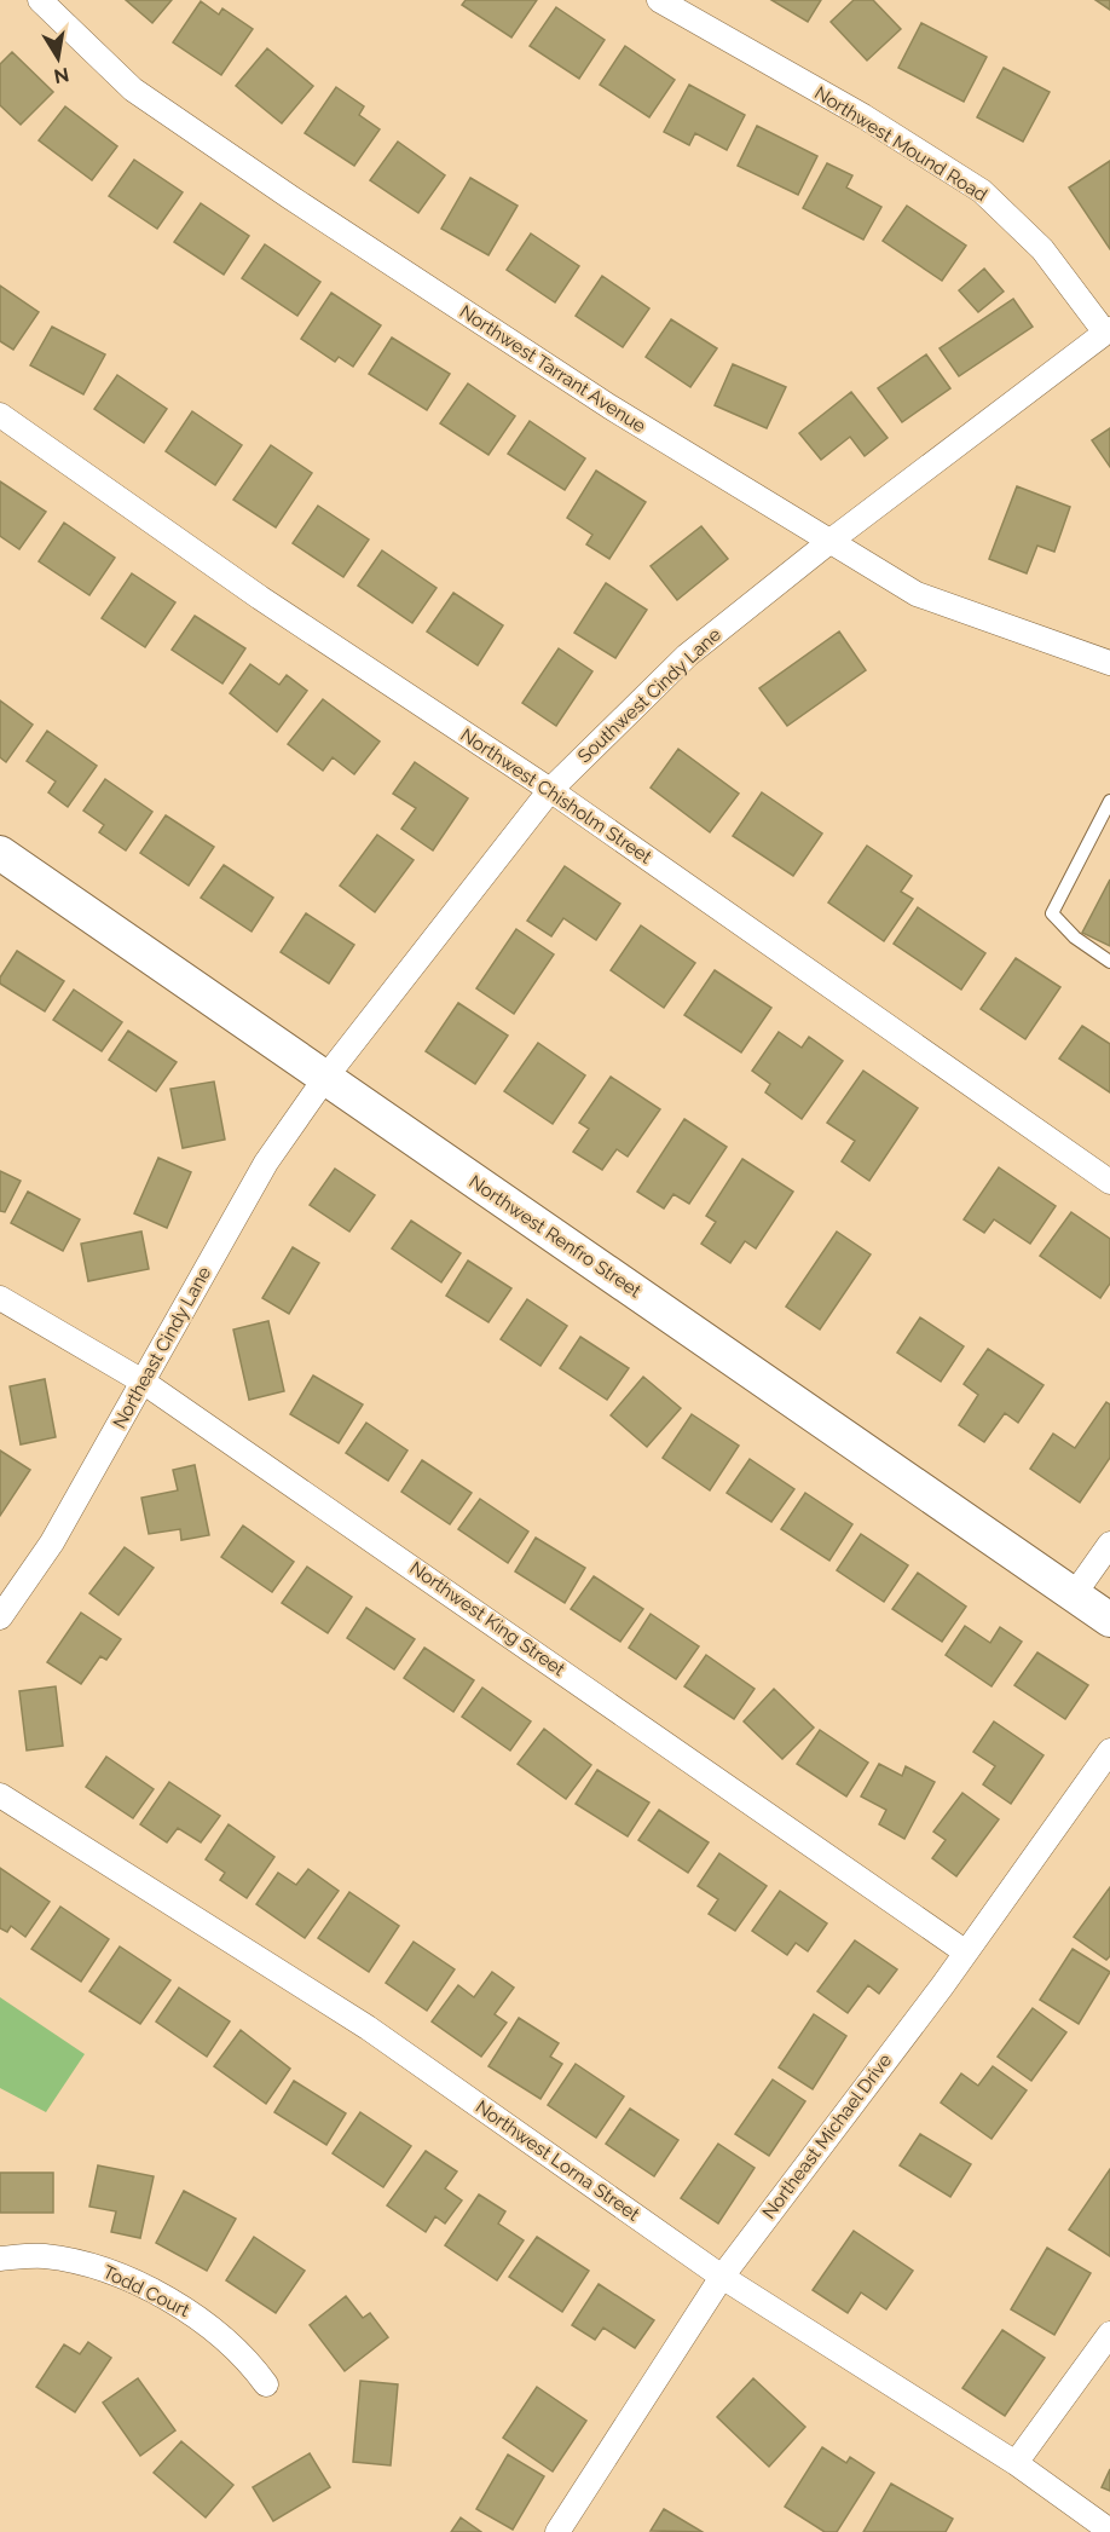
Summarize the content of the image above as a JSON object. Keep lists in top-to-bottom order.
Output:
{
  "streets": {
    "main road": ["Northwest Renfro Street"],
    "street": [
      "Northwest Mound Road",
      "Northwest Tarrant Avenue",
      "Southwest Cindy Lane",
      "Northwest Chisholm Street",
      "Northeast Cindy Lane",
      "Northwest King Street",
      "Northeast Michael Drive",
      "Northwest Lorna Street",
      "Todd Court"
    ]
  },
  "crossings": [
    ["Northwest Mound Road", "Southwest Cindy Lane"],
    ["Northwest Tarrant Avenue", "Southwest Cindy Lane"],
    ["Southwest Cindy Lane", "Northwest Chisholm Street"],
    ["Southwest Cindy Lane", "Northwest Renfro Street"],
    ["Southwest Cindy Lane", "Northeast Cindy Lane"],
    ["Northwest Renfro Street", "Northeast Cindy Lane"],
    ["Northeast Cindy Lane", "Northwest King Street"],
    ["Northwest King Street", "Northeast Michael Drive"],
    ["Northeast Michael Drive", "Northwest Lorna Street"]
  ],
  "north": "bottom"
}
